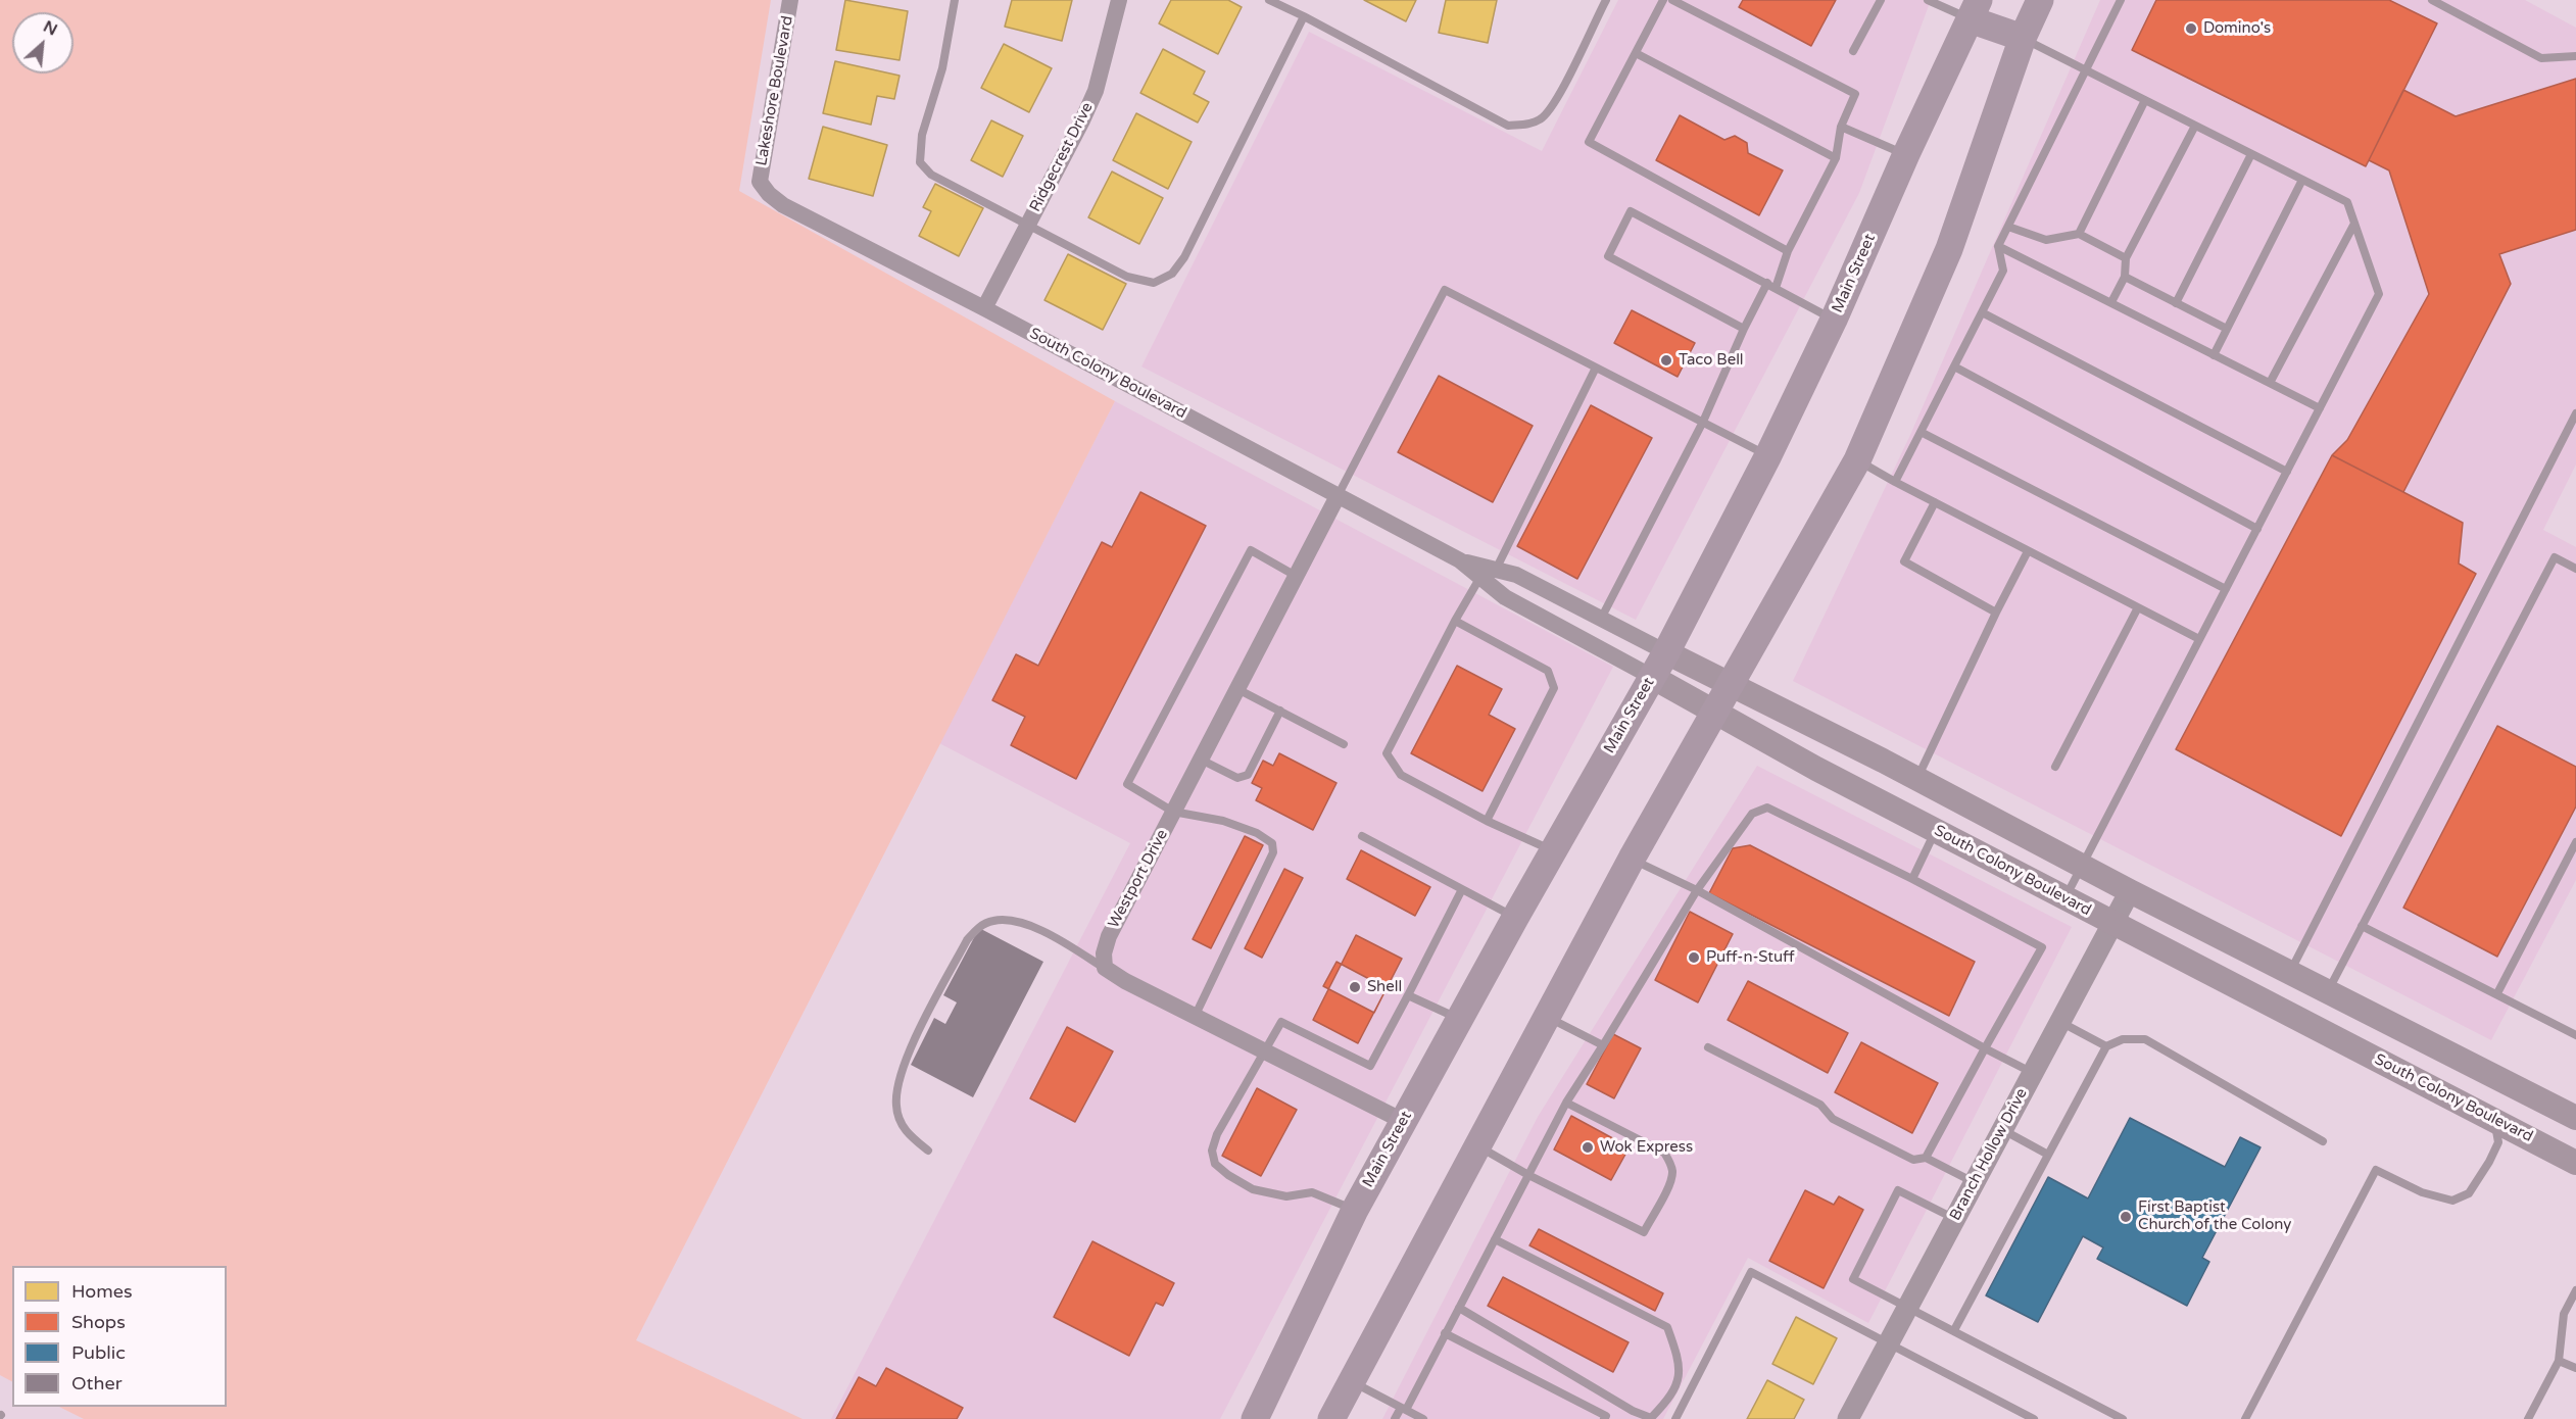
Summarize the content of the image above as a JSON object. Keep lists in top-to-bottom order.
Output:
{
  "streets": {
    "main road": ["Main Street", "South Colony Boulevard"],
    "street": [
      "Lakeshore Boulevard",
      "Ridgecrest Drive",
      "Westport Drive",
      "Branch Hollow Drive"
    ]
  },
  "crossings": [
    ["Lakeshore Boulevard", "South Colony Boulevard"],
    ["Ridgecrest Drive", "South Colony Boulevard"],
    ["Main Street", "South Colony Boulevard"],
    ["South Colony Boulevard", "Westport Drive"],
    ["South Colony Boulevard", "Branch Hollow Drive"]
  ],
  "places": [
    "Domino's",
    "Taco Bell",
    "Puff-n-Stuff",
    "Shell",
    "Wok Express",
    "First Baptist Church of the Colony"
  ],
  "legend": [
    "Homes",
    "Shops",
    "Public",
    "Other"
  ],
  "north": "top right"
}
